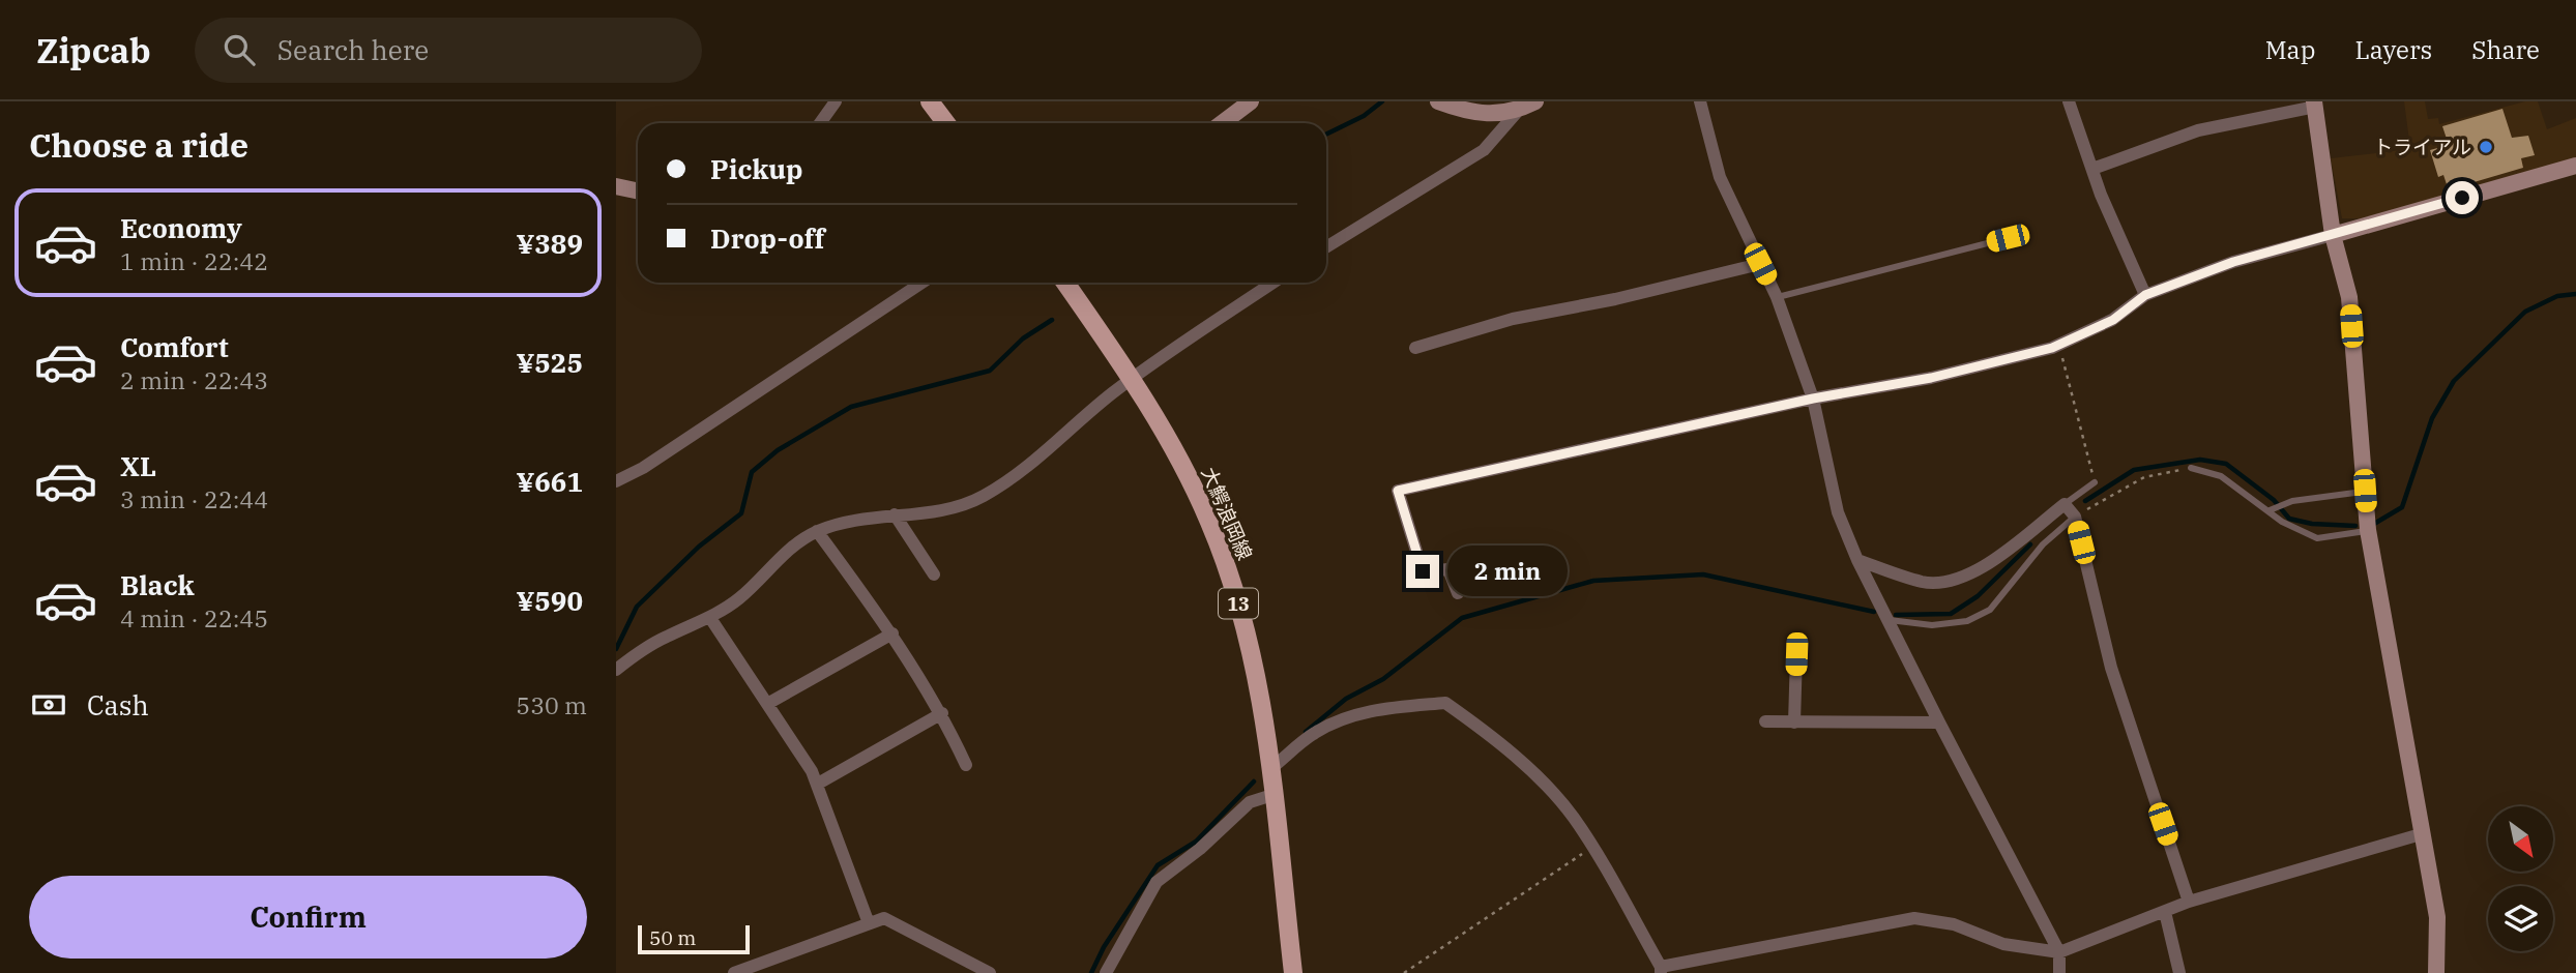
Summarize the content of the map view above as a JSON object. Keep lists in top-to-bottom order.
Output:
{
  "streets": {
    "main road": ["大鰐浪岡線", "13"]
  },
  "places": ["トライアル"],
  "scale_bar": "50 m",
  "north": "bottom right",
  "page": {
    "header": "Zipcab",
    "search": "Search here",
    "nav": ["Map", "Layers", "Share"],
    "heading": "Choose a ride",
    "banner": ["Pickup", "Drop-off"],
    "list": [
      {
        "name": "Economy",
        "note": "1 min · 22:42",
        "value": "¥389"
      },
      {
        "name": "Comfort",
        "note": "2 min · 22:43",
        "value": "¥525"
      },
      {
        "name": "XL",
        "note": "3 min · 22:44",
        "value": "¥661"
      },
      {
        "name": "Black",
        "note": "4 min · 22:45",
        "value": "¥590"
      }
    ],
    "bubble": "2 min",
    "pay": ["Cash", "530 m"],
    "buttons": "Confirm",
    "scale": "50 m"
  }
}
